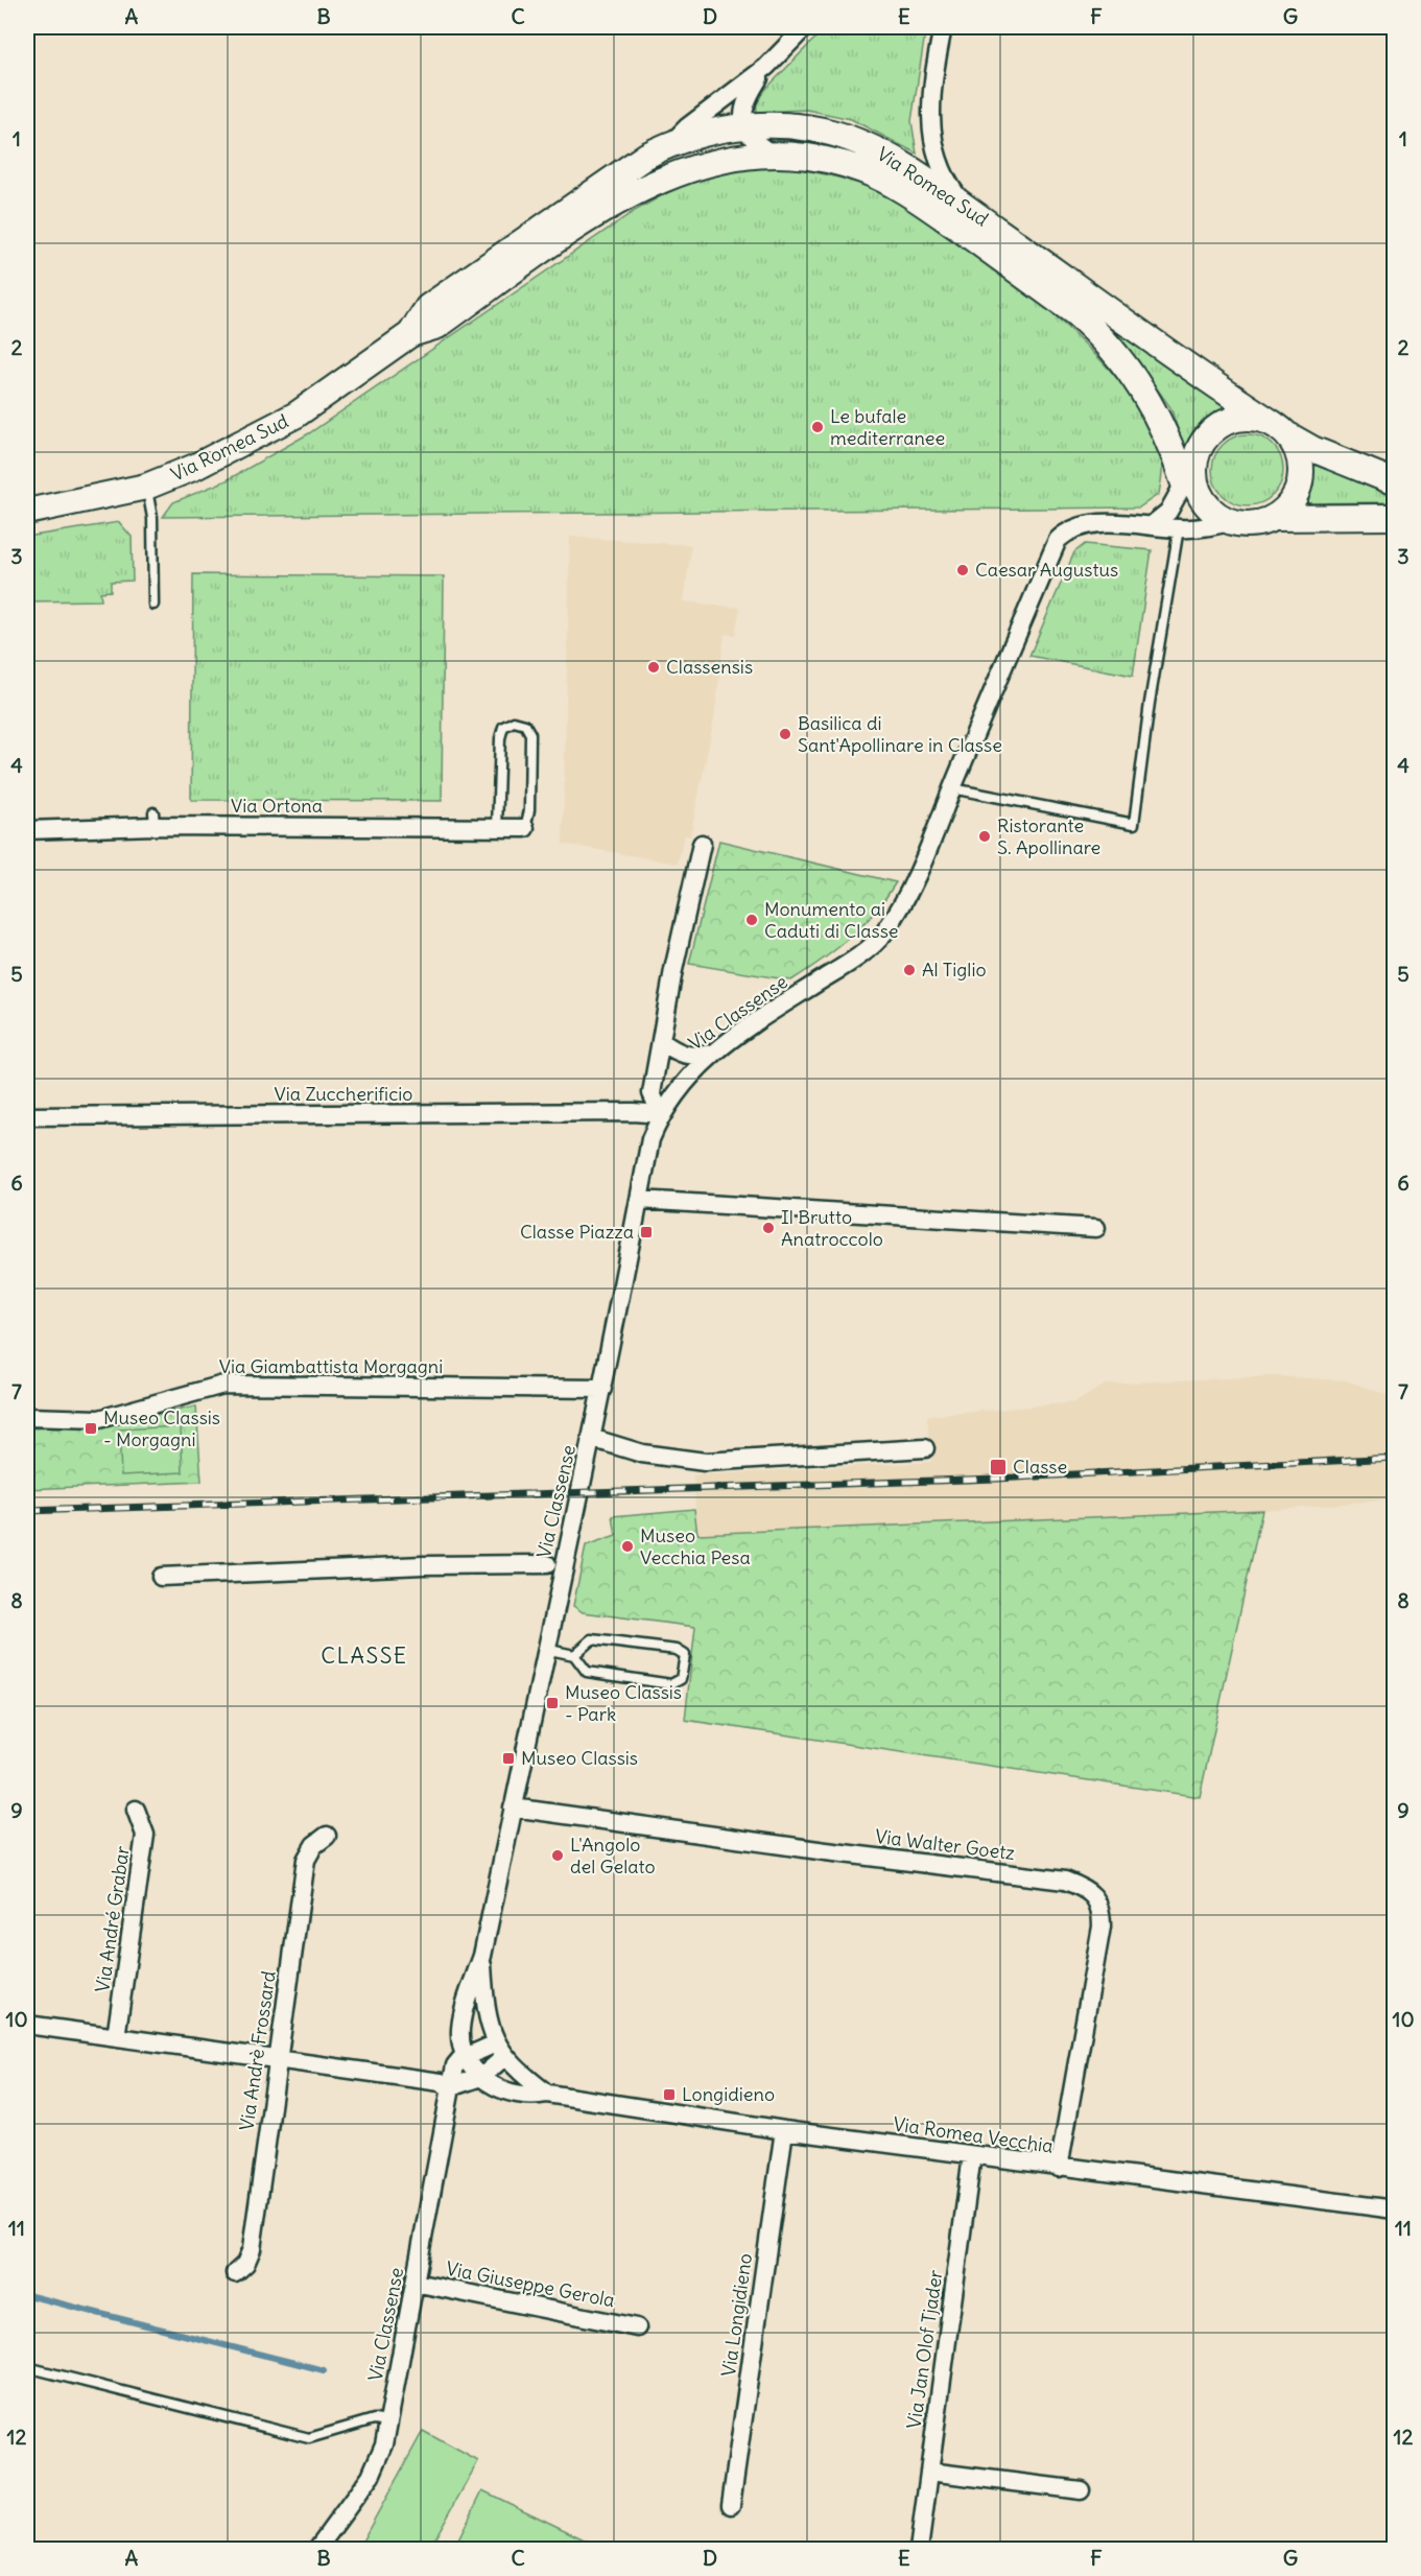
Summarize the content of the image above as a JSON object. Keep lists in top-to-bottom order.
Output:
{
  "streets": {
    "main road": ["Via Romea Sud"],
    "street": [
      "Via Ortona",
      "Via Classense",
      "Via Zuccherificio",
      "Via Giambattista Morgagni",
      "Via Walter Goetz",
      "Via André Grabar",
      "Via Andrè Frossard",
      "Via Romea Vecchia",
      "Via Giuseppe Gerola",
      "Via Longidieno",
      "Via Jan Olof Tjader"
    ]
  },
  "crossings": [
    ["Via Romea Sud", "Via Classense"],
    ["Via Classense", "Via Zuccherificio"],
    ["Via Classense", "Via Giambattista Morgagni"],
    ["Via Classense", "Via Walter Goetz"],
    ["Via Classense", "Via Romea Vecchia"],
    ["Via Classense", "Via Giuseppe Gerola"],
    ["Via Walter Goetz", "Via Romea Vecchia"],
    ["Via Romea Vecchia", "Via Longidieno"],
    ["Via Romea Vecchia", "Via Jan Olof Tjader"]
  ],
  "districts": ["CLASSE"],
  "places": {
    "other": [
      "Le bufale mediterranee",
      "Caesar Augustus",
      "Classensis",
      "Basilica di Sant'Apollinare in Classe",
      "Ristorante S. Apollinare",
      "Monumento ai Caduti di Classe",
      "Al Tiglio",
      "Il Brutto Anatroccolo",
      "Museo Vecchia Pesa",
      "L'Angolo del Gelato"
    ],
    "transit": [
      "Classe Piazza",
      "Museo Classis - Morgagni",
      "Classe",
      "Museo Classis - Park",
      "Museo Classis",
      "Longidieno"
    ]
  },
  "grid": {
    "columns": [
      "A",
      "B",
      "C",
      "D",
      "E",
      "F",
      "G"
    ],
    "rows": [
      "1",
      "2",
      "3",
      "4",
      "5",
      "6",
      "7",
      "8",
      "9",
      "10",
      "11",
      "12"
    ]
  }
}
